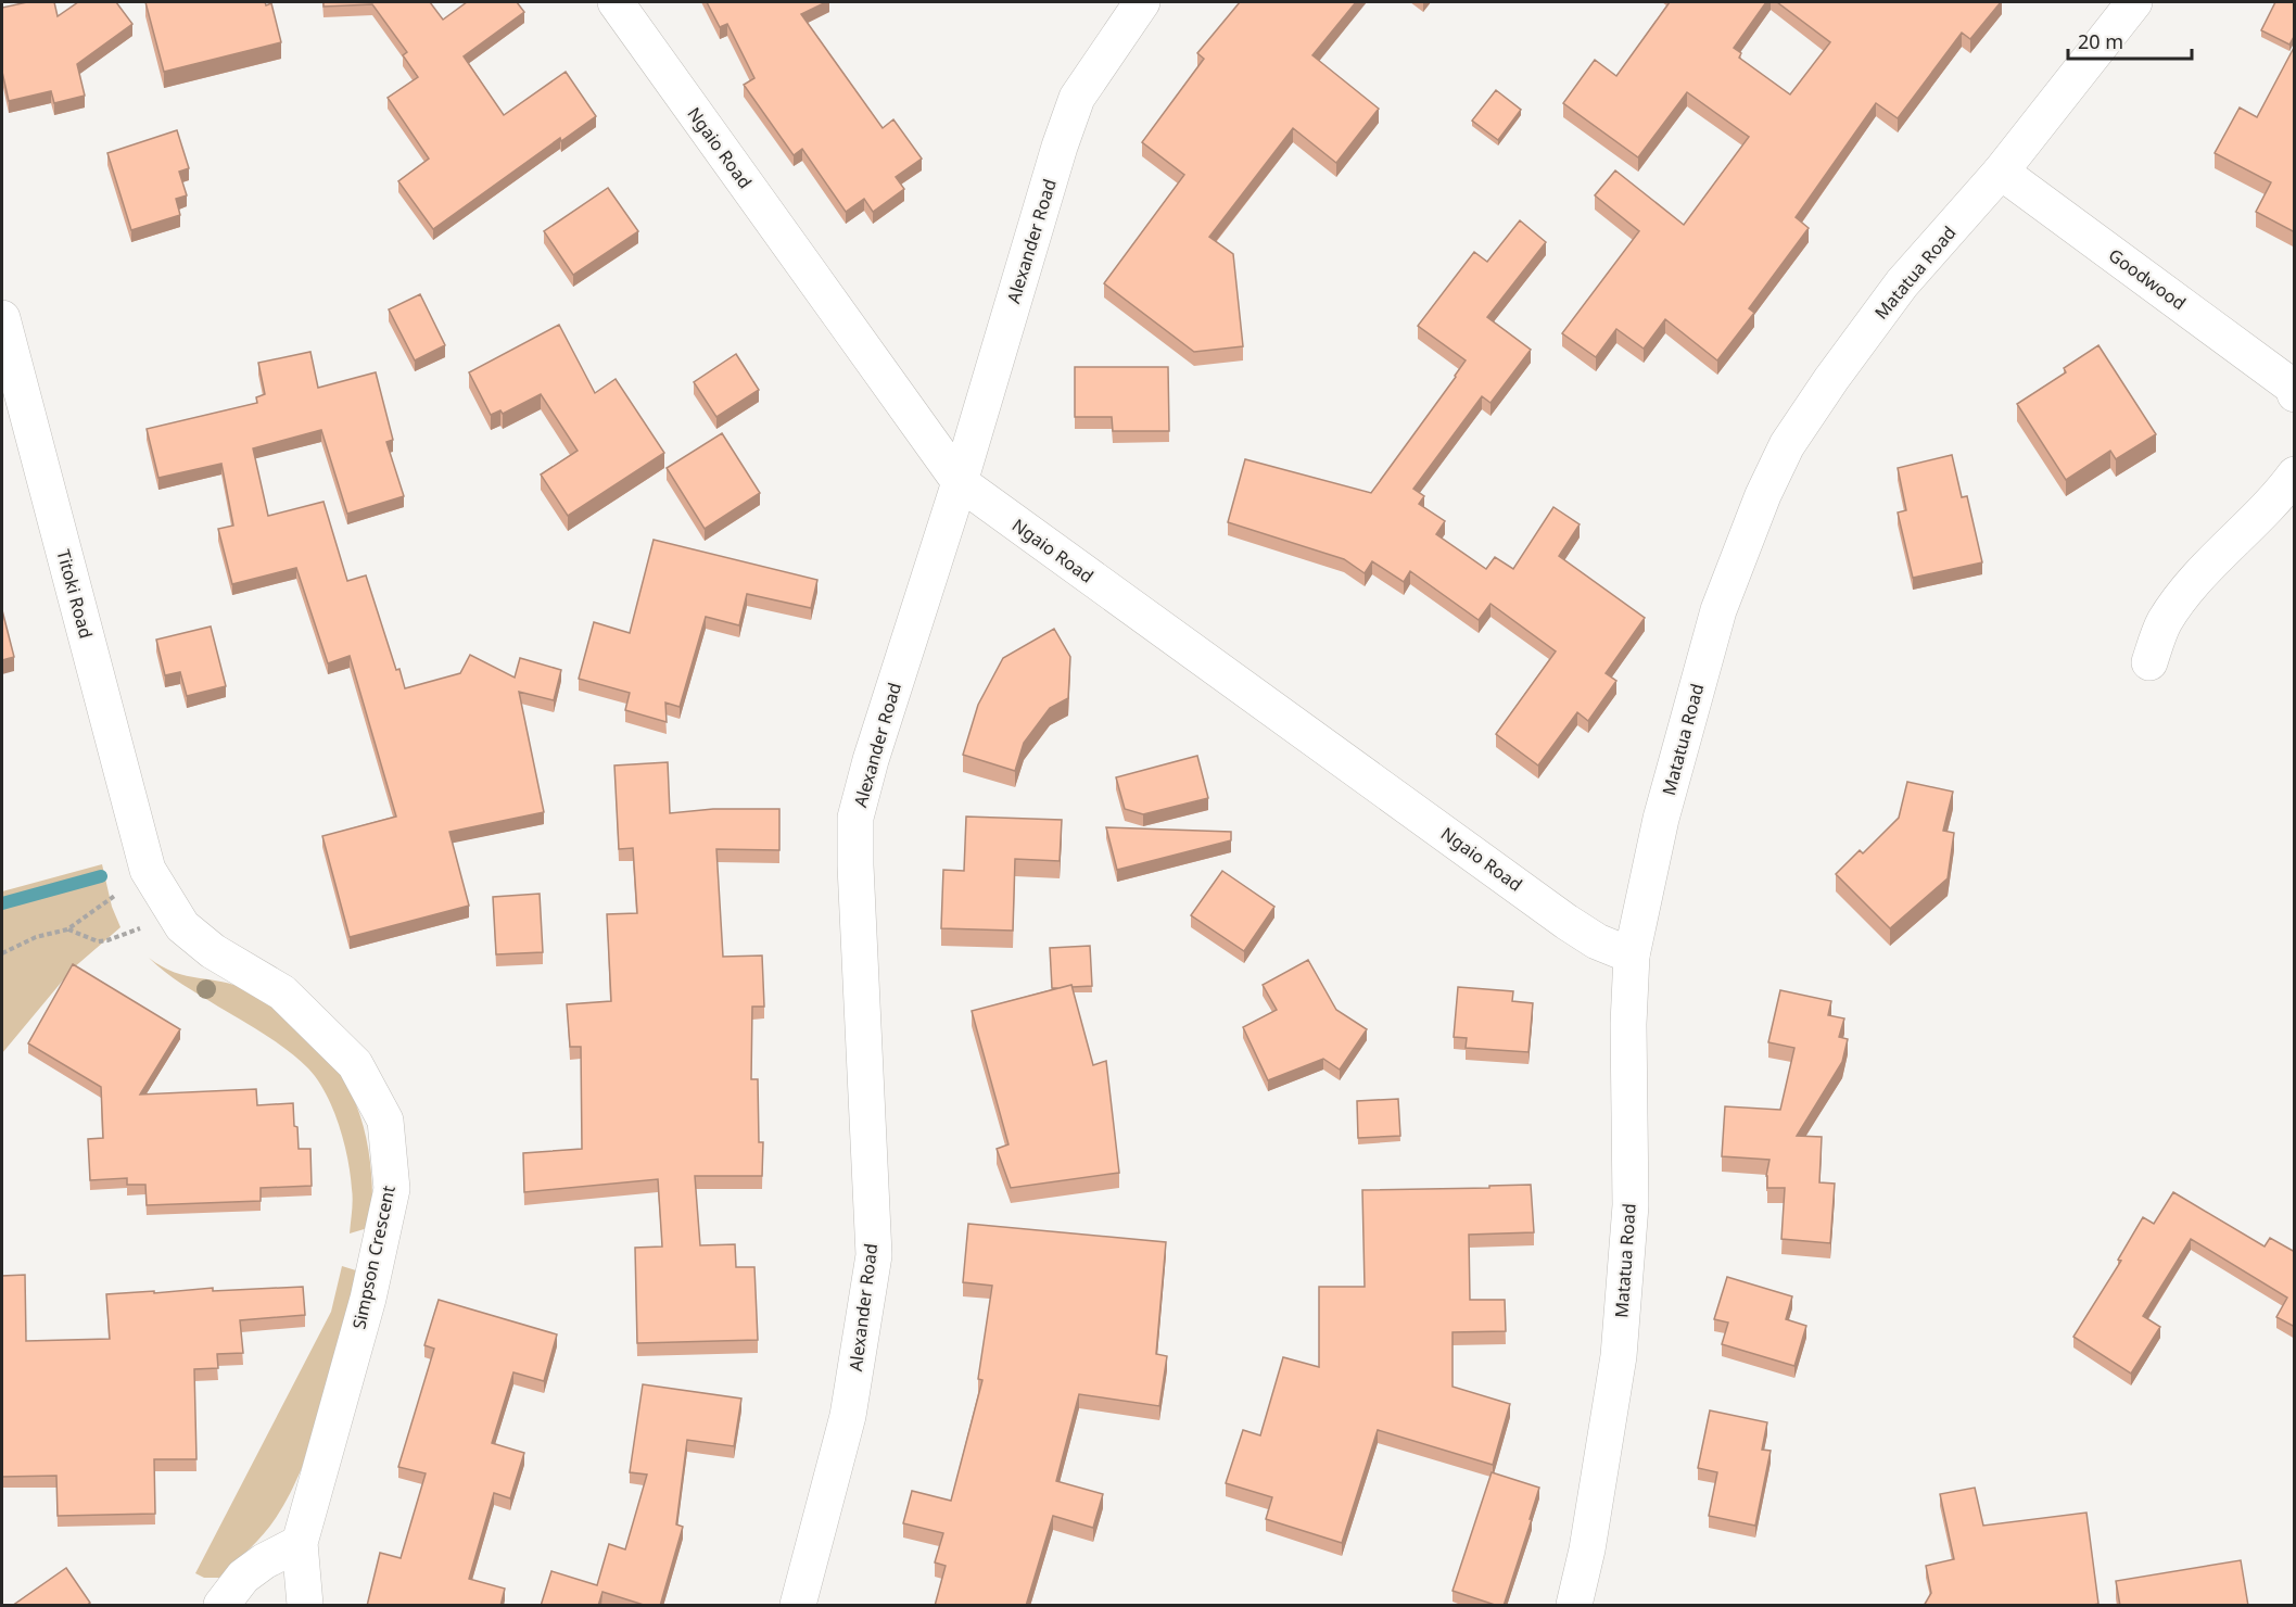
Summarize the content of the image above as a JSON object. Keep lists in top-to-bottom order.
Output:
{
  "streets": {
    "street": [
      "Ngaio Road",
      "Alexander Road",
      "Matatua Road",
      "Goodwood",
      "Titoki Road",
      "Simpson Crescent"
    ]
  },
  "crossings": [
    ["Ngaio Road", "Alexander Road"],
    ["Ngaio Road", "Matatua Road"],
    ["Matatua Road", "Goodwood"],
    ["Titoki Road", "Simpson Crescent"]
  ],
  "scale_bar": "20 m"
}
